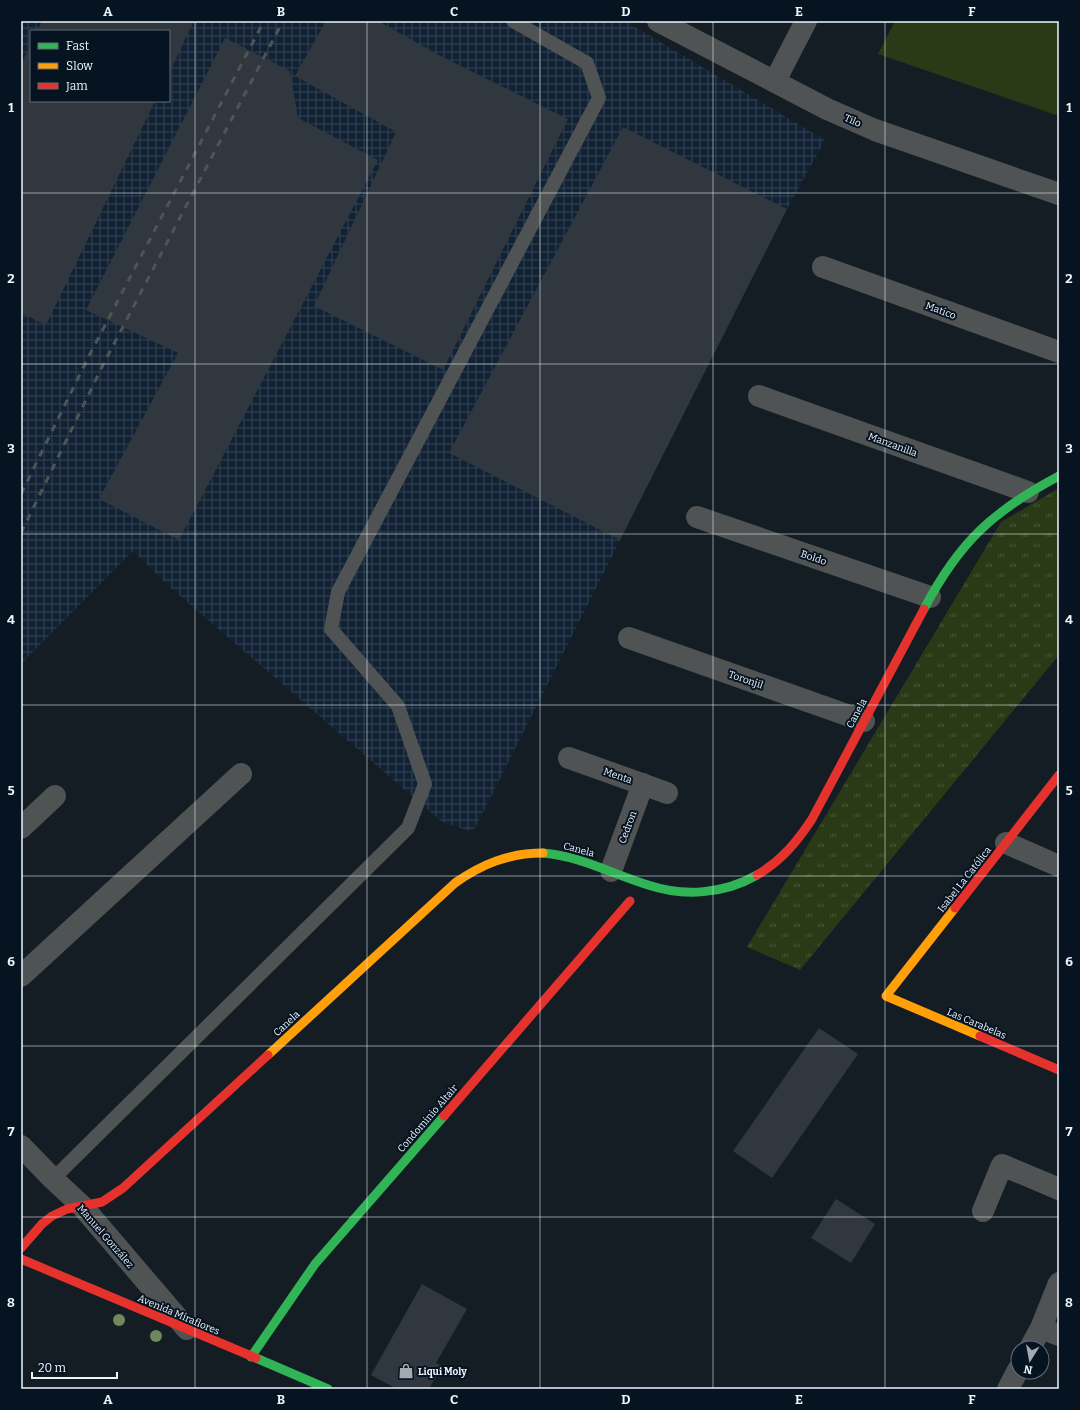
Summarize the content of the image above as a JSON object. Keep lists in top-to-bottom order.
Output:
{
  "streets": {
    "street": [
      "Tilo",
      "Matico",
      "Manzanilla",
      "Boldo",
      "Toronjil",
      "Canela",
      "Menta",
      "Cedron",
      "Isabel La Católica",
      "Las Carabelas",
      "Condominio Altair",
      "Manuel González",
      "Avenida Miraflores"
    ]
  },
  "crossings": [
    ["Manzanilla", "Canela"],
    ["Boldo", "Canela"],
    ["Toronjil", "Canela"],
    ["Canela", "Cedron"],
    ["Canela", "Manuel González"],
    ["Menta", "Cedron"],
    ["Isabel La Católica", "Las Carabelas"],
    ["Condominio Altair", "Avenida Miraflores"],
    ["Manuel González", "Avenida Miraflores"]
  ],
  "places": {
    "shop": ["Liqui Moly"]
  },
  "legend": ["Fast", "Slow", "Jam"],
  "scale_bar": "20 m",
  "north": "bottom",
  "grid": {
    "columns": [
      "A",
      "B",
      "C",
      "D",
      "E",
      "F"
    ],
    "rows": [
      "1",
      "2",
      "3",
      "4",
      "5",
      "6",
      "7",
      "8"
    ]
  }
}
